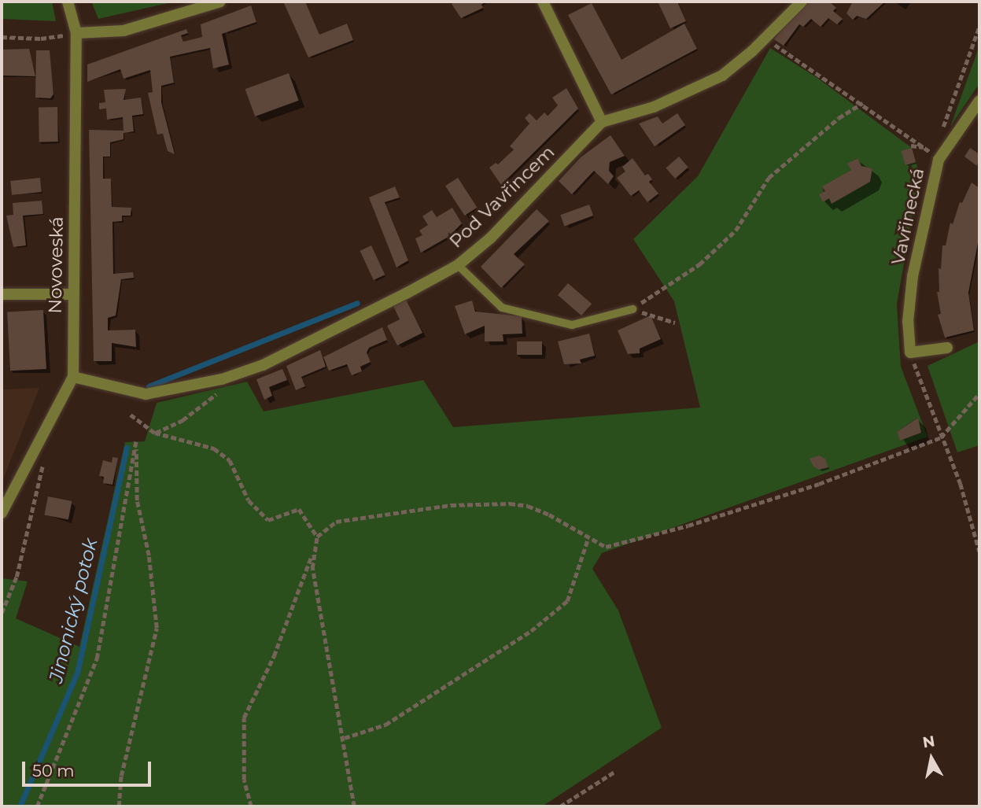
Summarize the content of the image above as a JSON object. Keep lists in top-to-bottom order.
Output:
{
  "streets": {
    "street": ["Pod Vavřincem", "Vavřinecká", "Novoveská"]
  },
  "crossings": [
    ["Pod Vavřincem", "Novoveská"]
  ],
  "water": ["Jinonický potok"],
  "scale_bar": "50 m",
  "north": "top"
}
